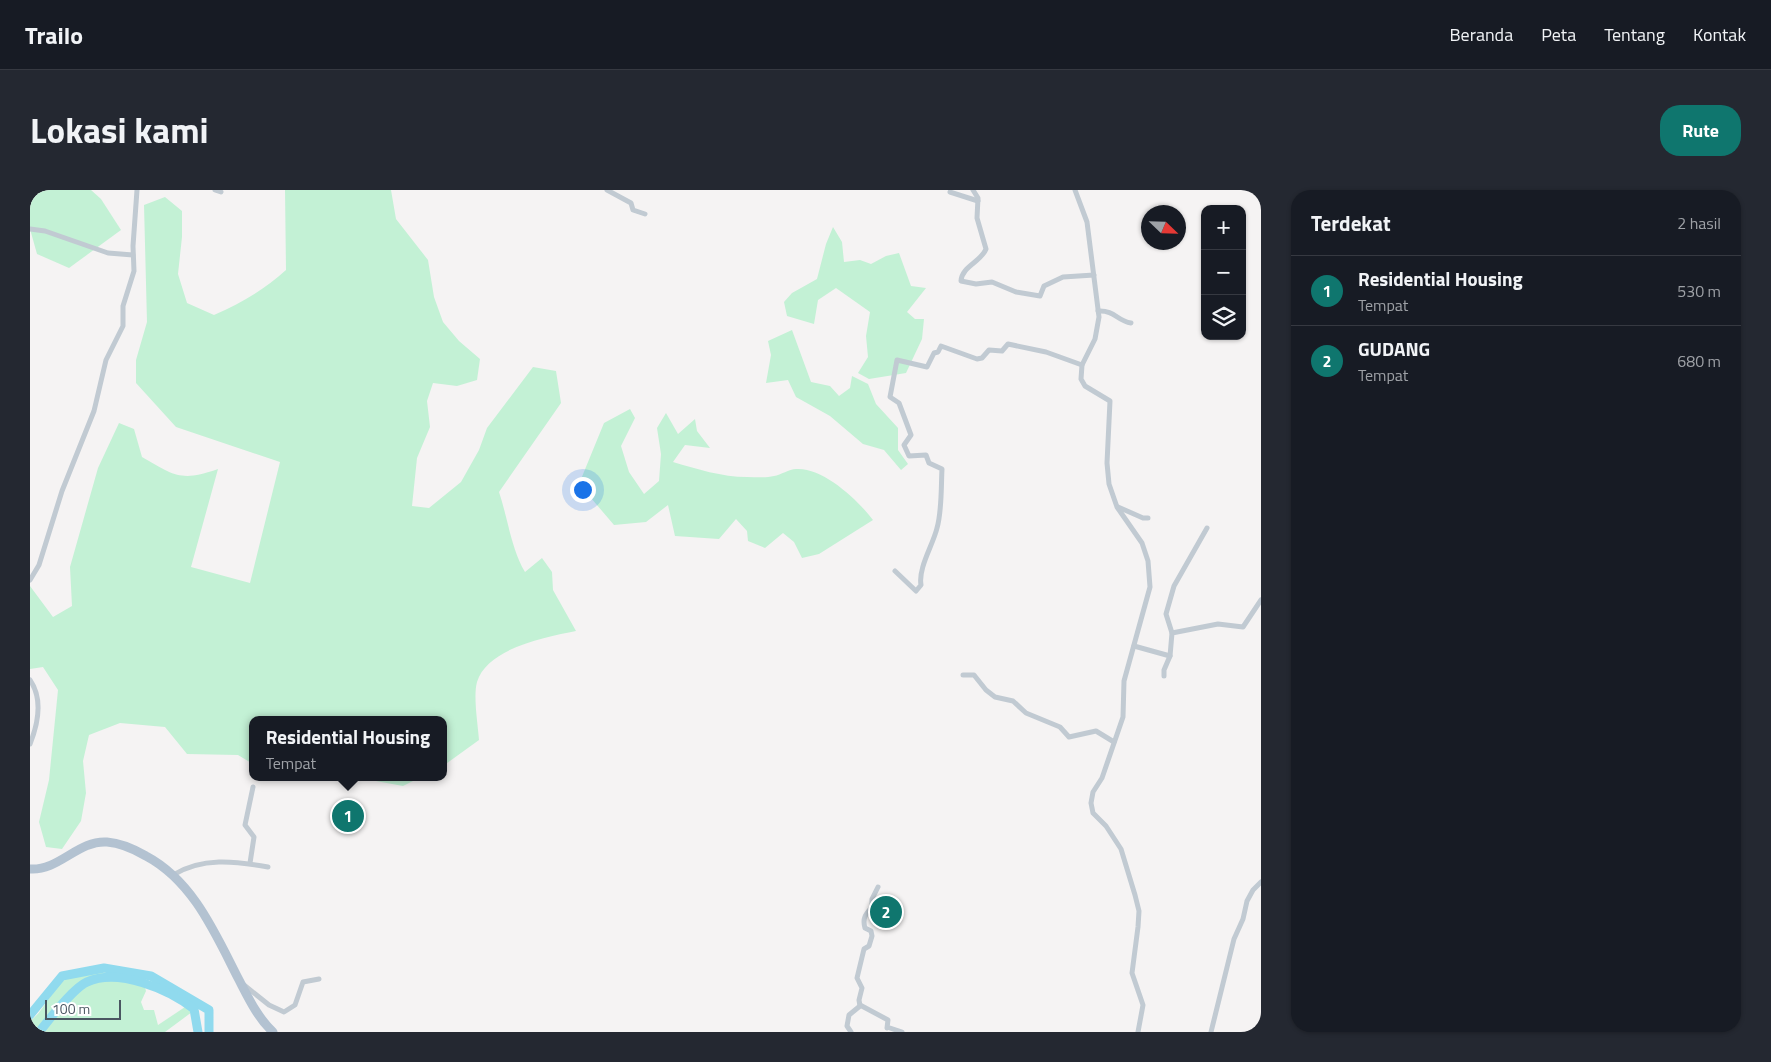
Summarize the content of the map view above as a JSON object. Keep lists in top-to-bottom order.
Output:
{
  "scale_bar": "100 m",
  "north": "bottom right",
  "page": {
    "header": "Trailo",
    "nav": [
      "Beranda",
      "Peta",
      "Tentang",
      "Kontak"
    ],
    "title": "Lokasi kami",
    "buttons": "Rute",
    "heading": ["Terdekat", "2 hasil"],
    "map_buttons": ["+", "−"],
    "list": [
      {
        "mark": "1",
        "name": "Residential Housing",
        "note": "Tempat",
        "value": "530 m"
      },
      {
        "mark": "2",
        "name": "GUDANG",
        "note": "Tempat",
        "value": "680 m"
      }
    ],
    "popup": ["Residential Housing", "Tempat"],
    "pins": ["1", "2"],
    "scale": "100 m"
  }
}
